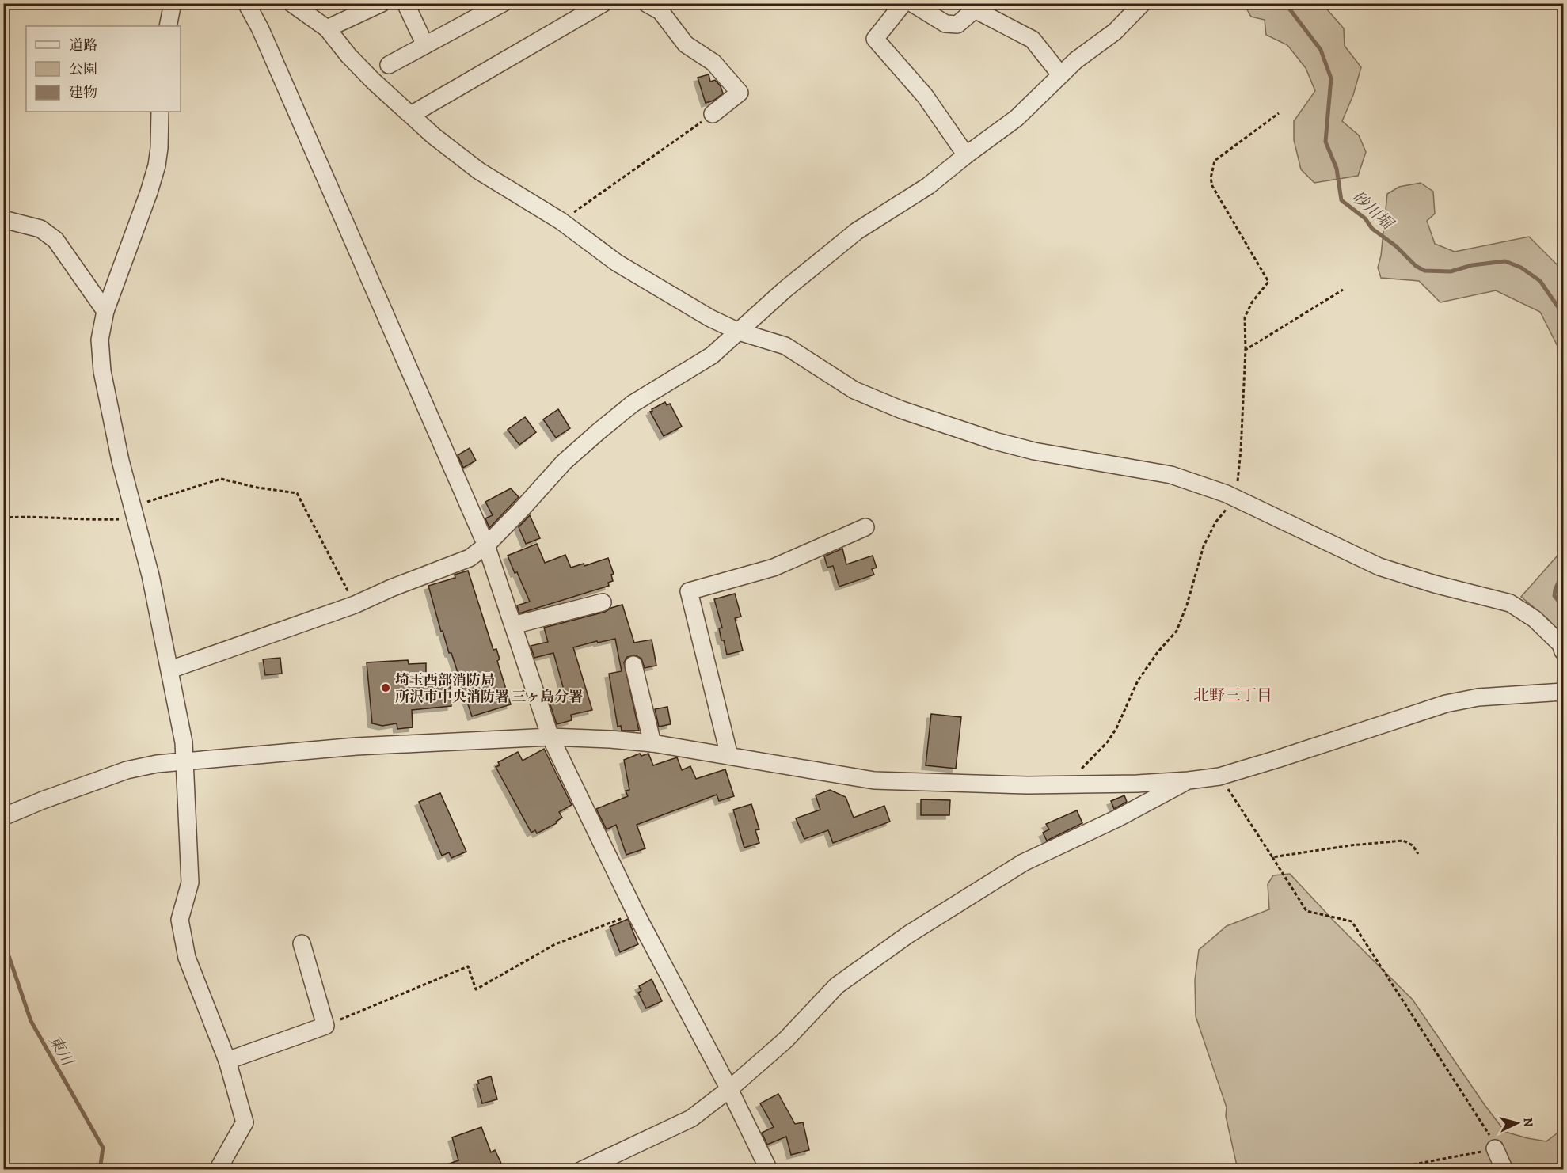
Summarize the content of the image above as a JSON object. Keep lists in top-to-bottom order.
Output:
{
  "districts": ["北野三丁目"],
  "water": ["砂川堀", "東川"],
  "places": ["埼玉西部消防局 所沢市中央消防署 三ヶ島分署"],
  "legend": ["道路", "公園", "建物"],
  "north": "right"
}
